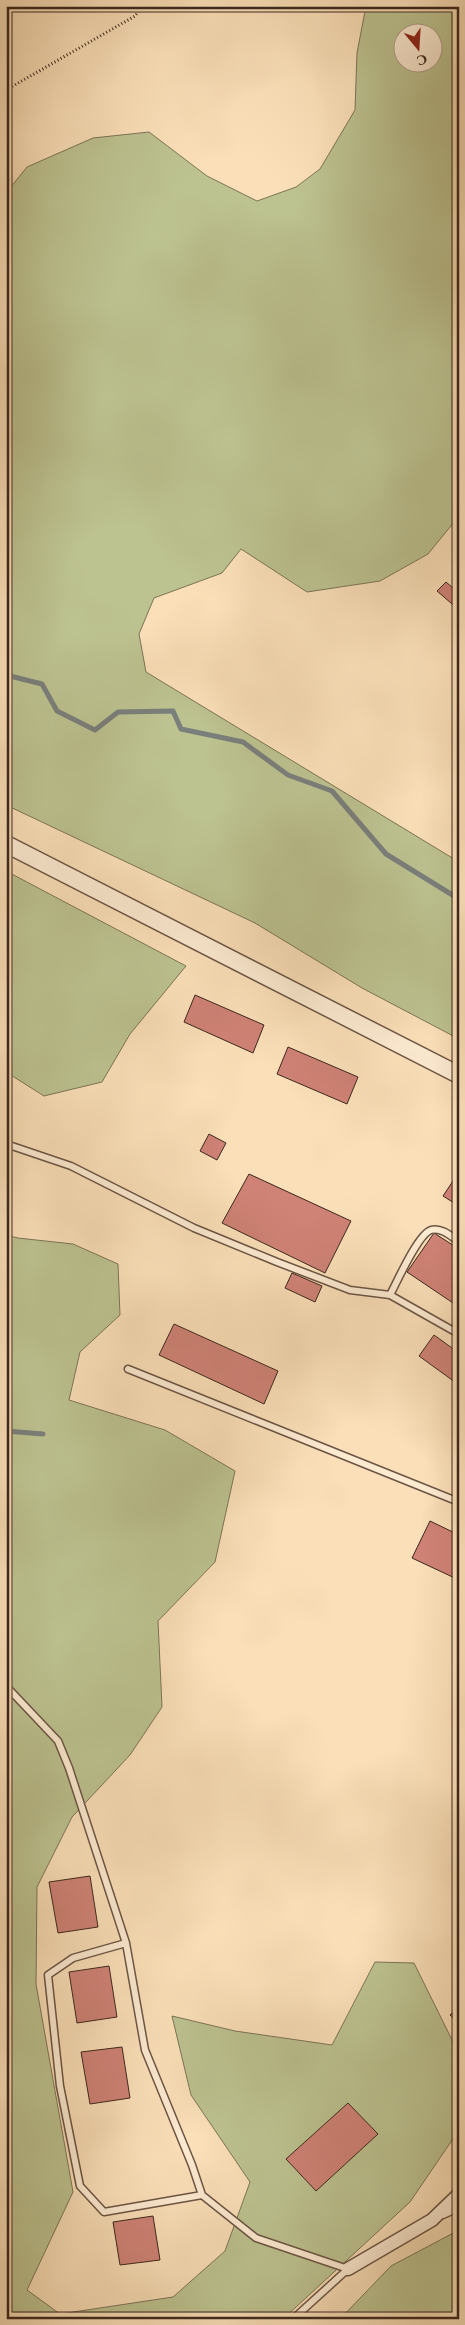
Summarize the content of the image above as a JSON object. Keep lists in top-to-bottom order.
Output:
{
  "north": "bottom"
}
